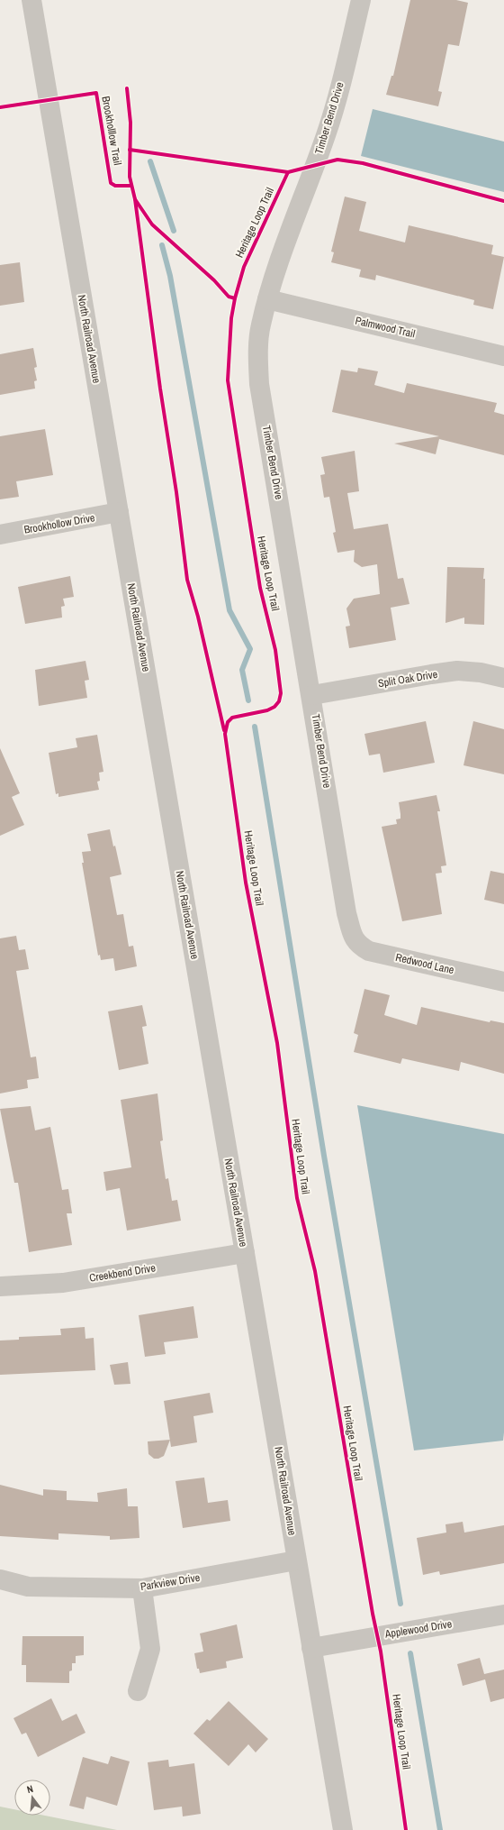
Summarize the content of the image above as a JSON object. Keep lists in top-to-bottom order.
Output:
{
  "streets": {
    "street": [
      "Timber Bend Drive",
      "Palmwood Trail",
      "North Railroad Avenue",
      "Brookhollow Drive",
      "Split Oak Drive",
      "Redwood Lane",
      "Creekbend Drive",
      "Parkview Drive",
      "Applewood Drive"
    ],
    "cycle path": ["Brookholllow Trail", "Heritage Loop Trail"]
  },
  "crossings": [
    ["Timber Bend Drive", "Palmwood Trail"],
    ["Timber Bend Drive", "Split Oak Drive"],
    ["Timber Bend Drive", "Redwood Lane"],
    ["North Railroad Avenue", "Brookhollow Drive"],
    ["North Railroad Avenue", "Creekbend Drive"],
    ["North Railroad Avenue", "Parkview Drive"],
    ["North Railroad Avenue", "Applewood Drive"]
  ],
  "north": "top"
}
